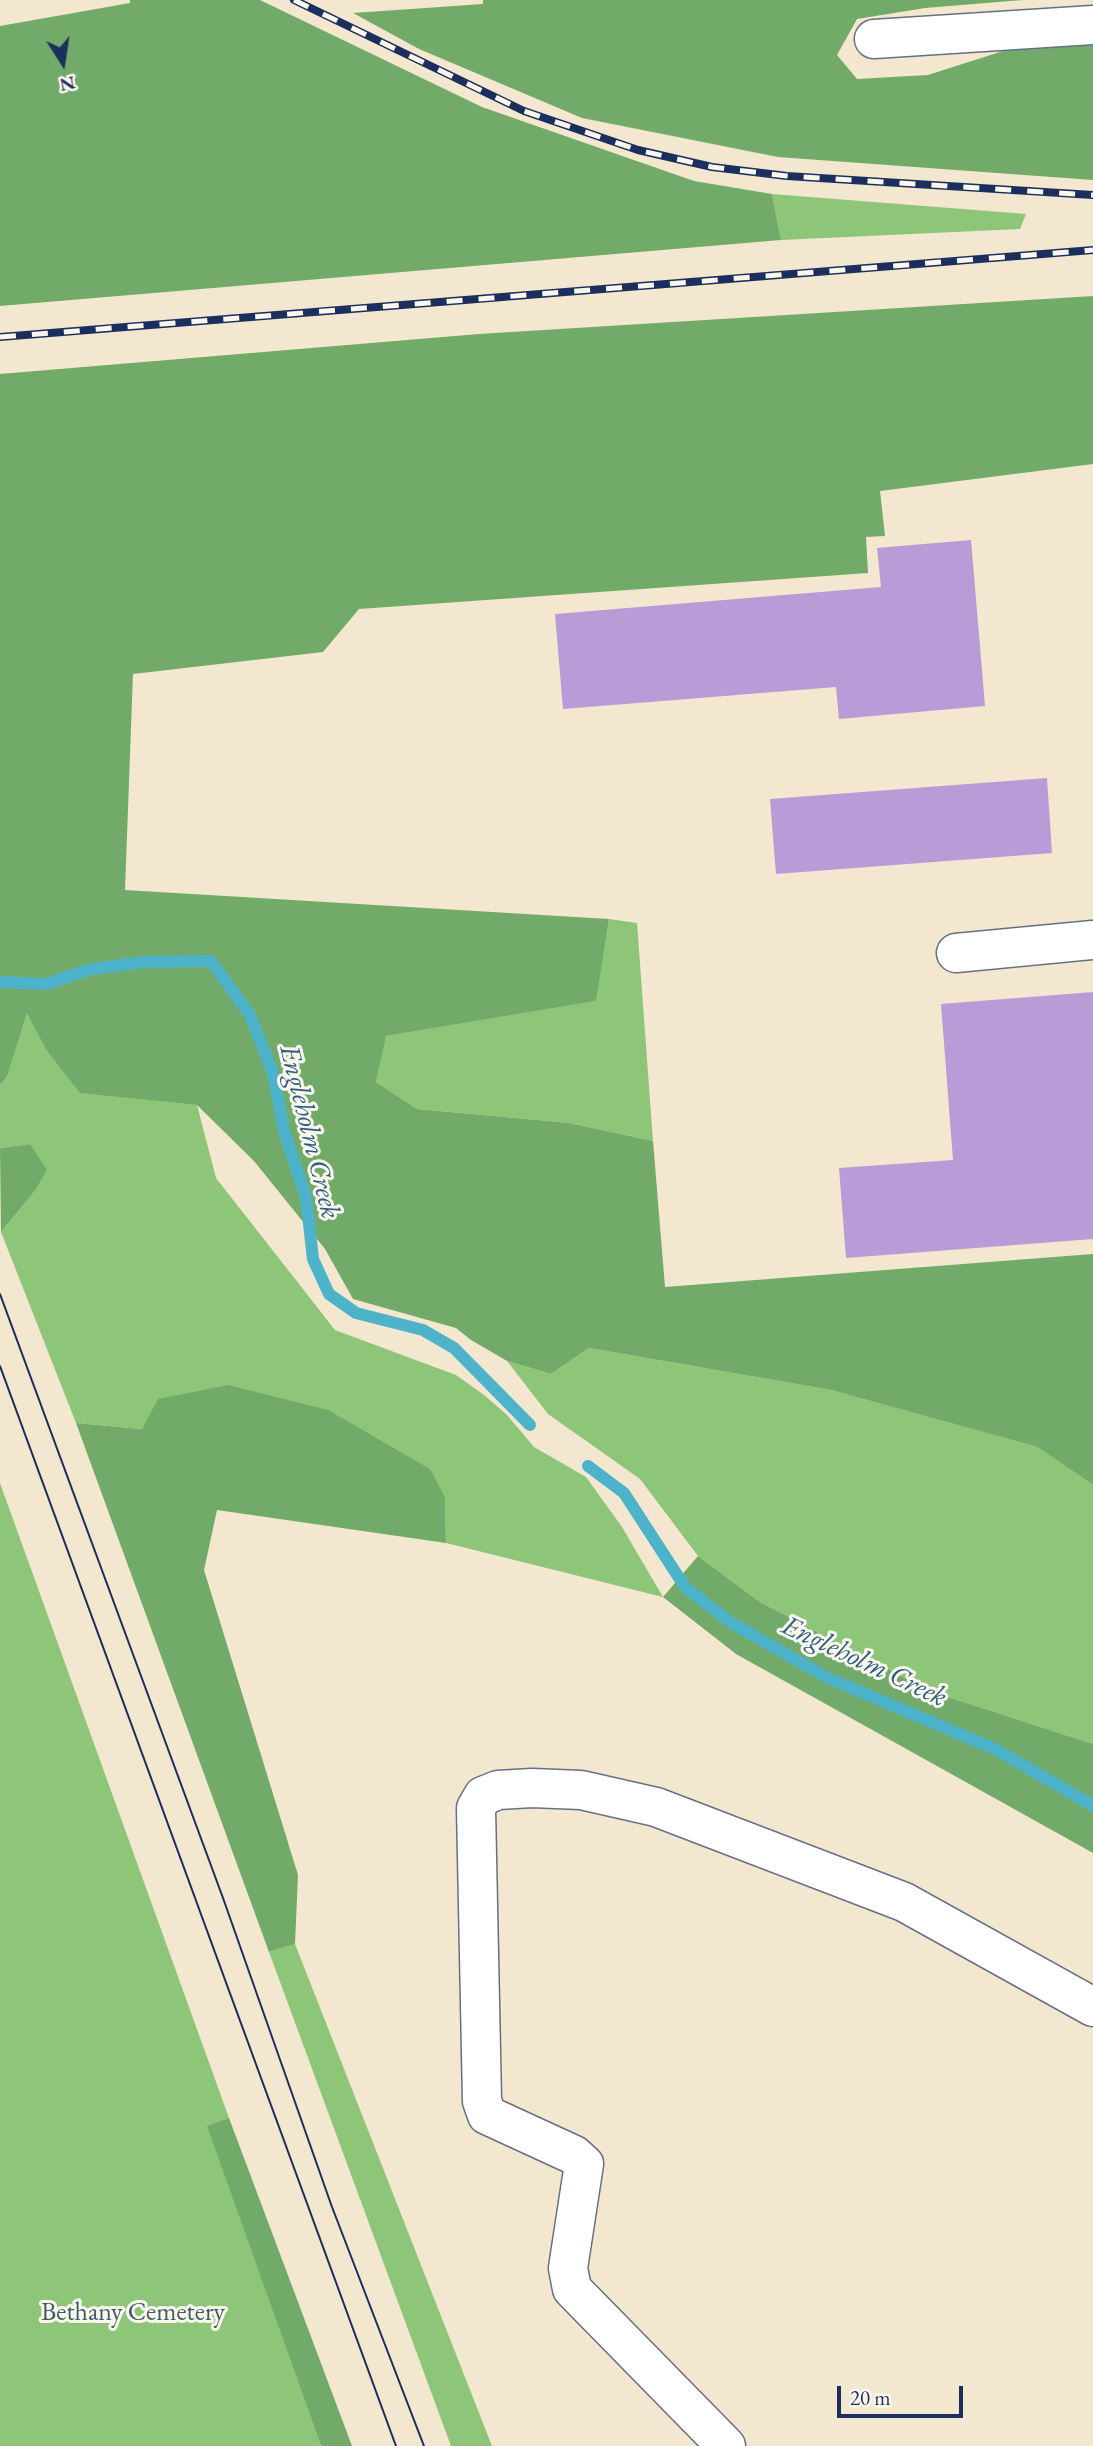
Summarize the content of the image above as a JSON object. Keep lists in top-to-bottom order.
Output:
{
  "water": ["Engleholm Creek"],
  "parks": ["Bethany Cemetery"],
  "scale_bar": "20 m",
  "north": "bottom"
}
